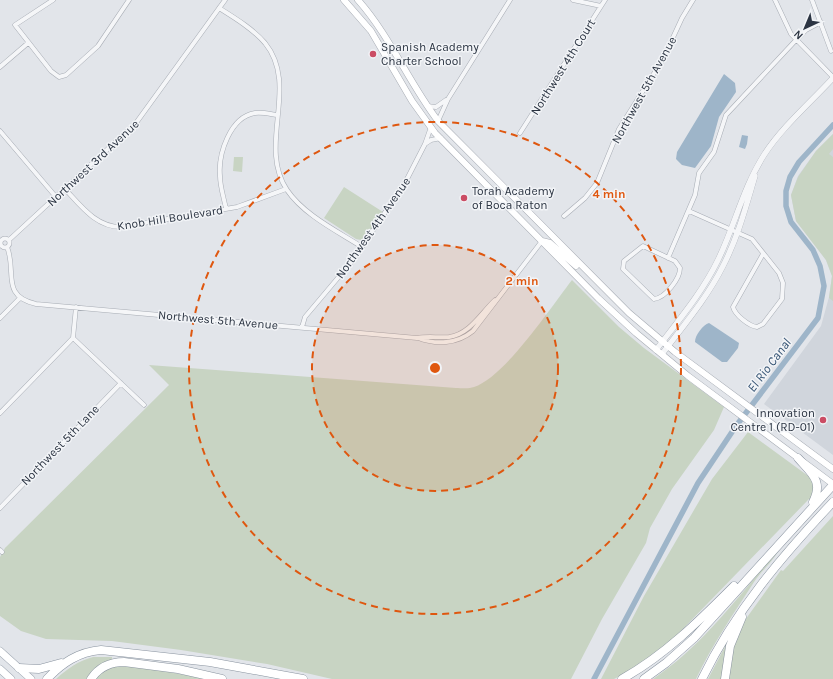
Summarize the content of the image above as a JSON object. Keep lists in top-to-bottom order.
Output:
{
  "streets": {
    "street": [
      "Northwest 4th Court",
      "Northwest 5th Avenue",
      "Northwest 3rd Avenue",
      "Knob Hill Boulevard",
      "Northwest 4th Avenue",
      "Northwest 5th Lane"
    ]
  },
  "crossings": [
    ["Northwest 5th Avenue", "Northwest 4th Avenue"],
    ["Northwest 3rd Avenue", "Knob Hill Boulevard"]
  ],
  "water": ["El Rio Canal"],
  "places": ["Spanish Academy Charter School", "Torah Academy of Boca Raton", "Innovation Centre 1 (RD-01)"],
  "north": "bottom left",
  "rings": ["4 min", "2 min"]
}
